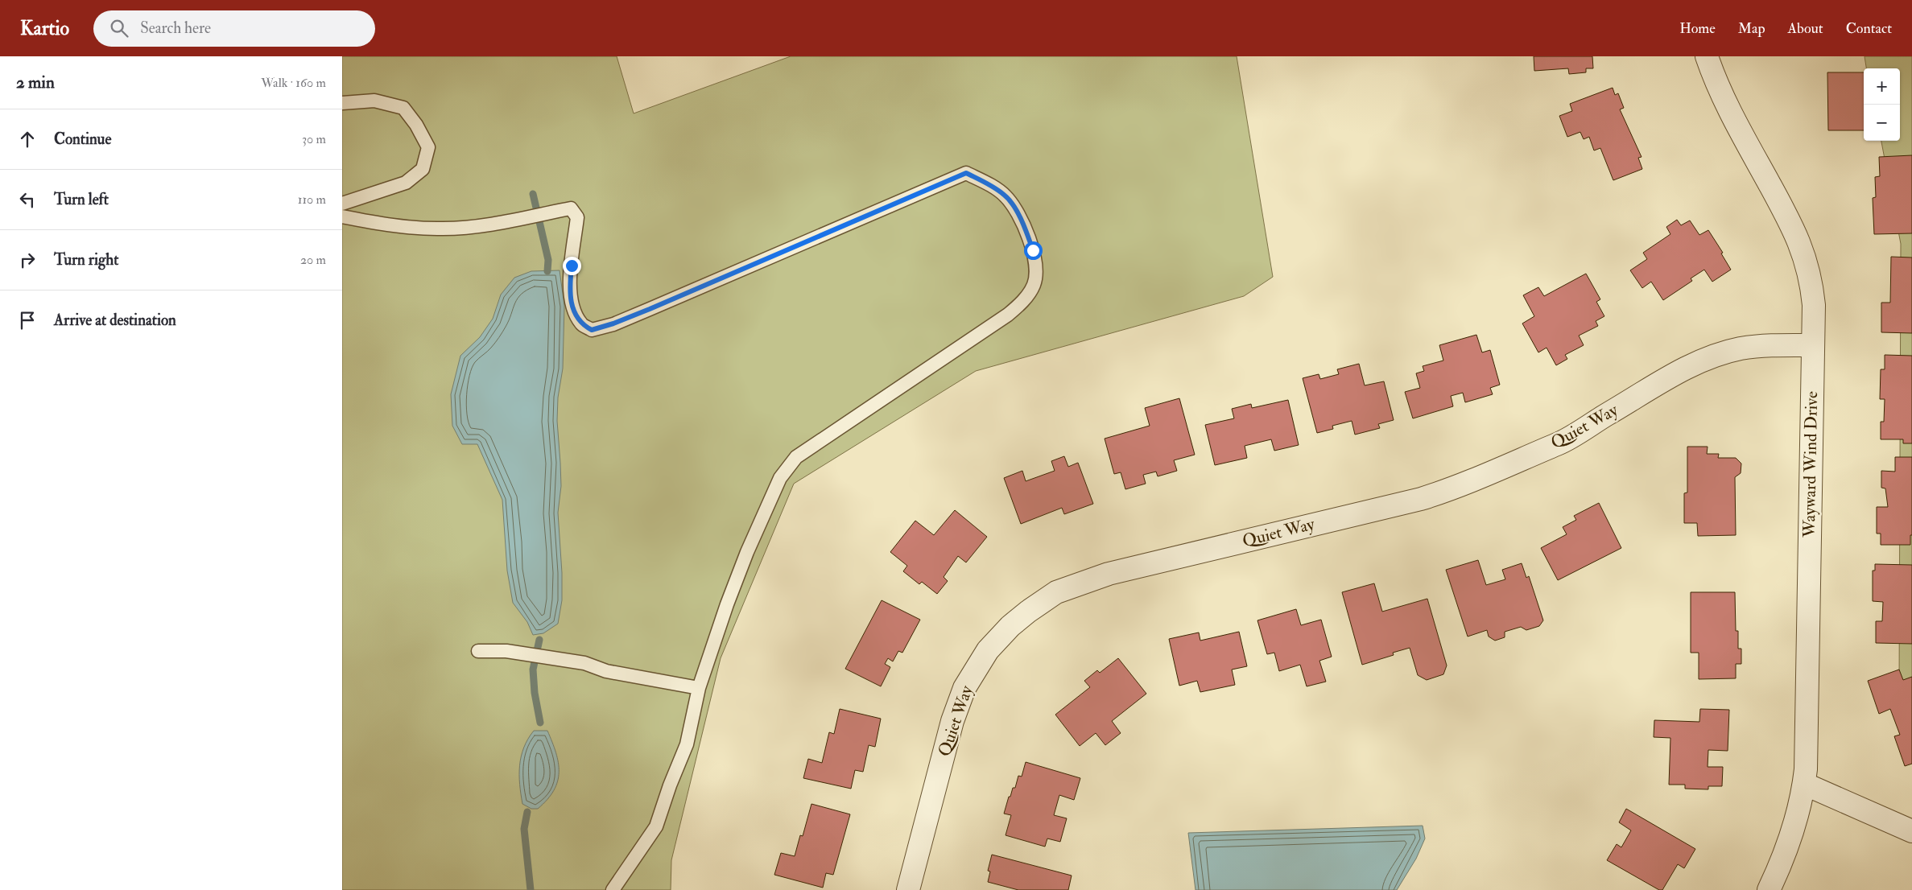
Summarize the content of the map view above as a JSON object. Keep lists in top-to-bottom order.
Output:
{
  "streets": {
    "street": ["Quiet Way", "Wayward Wind Drive"]
  },
  "crossings": [
    ["Quiet Way", "Wayward Wind Drive"]
  ],
  "page": {
    "header": "Kartio",
    "search": "Search here",
    "nav": [
      "Home",
      "Map",
      "About",
      "Contact"
    ],
    "heading": ["2 min", "Walk · 160 m"],
    "map_buttons": ["+", "−"],
    "list": [
      ["Continue", "30 m"],
      ["Turn left", "110 m"],
      ["Turn right", "20 m"],
      "Arrive at destination"
    ]
  }
}
